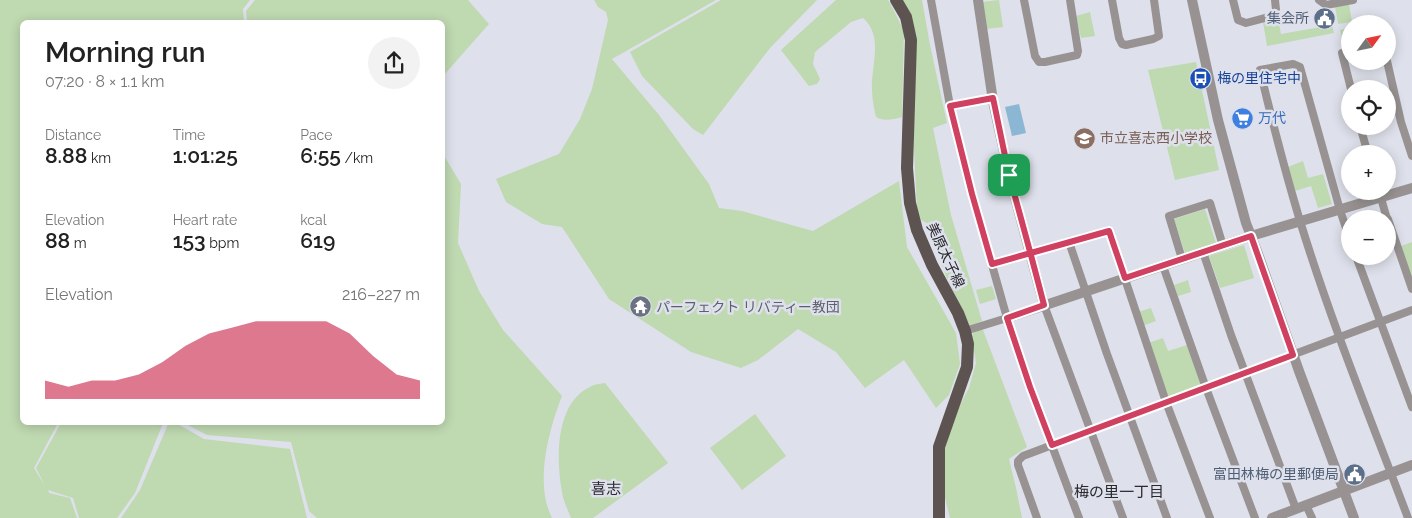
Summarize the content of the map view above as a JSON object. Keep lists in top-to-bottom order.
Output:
{
  "streets": {
    "main road": ["美原太子線"]
  },
  "districts": ["喜志", "梅の里一丁目"],
  "places": {
    "public building": ["集会所", "富田林梅の里郵便局"],
    "bus stop": ["梅の里住宅中"],
    "supermarket": ["万代"],
    "school or university": ["市立喜志西小学校"],
    "temple": ["パーフェクト リバティー教団"]
  },
  "north": "top right",
  "page": {
    "map_buttons": ["+", "−"],
    "heading": ["Morning run", "07:20 · 8 × 1.1 km"],
    "stats": [
      ["Distance", "8.88 km"],
      ["Time", "1:01:25"],
      ["Pace", "6:55 /km"],
      ["Elevation", "88 m"],
      ["Heart rate", "153 bpm"],
      ["kcal", "619"]
    ],
    "chart": ["Elevation", "216–227 m"]
  }
}
